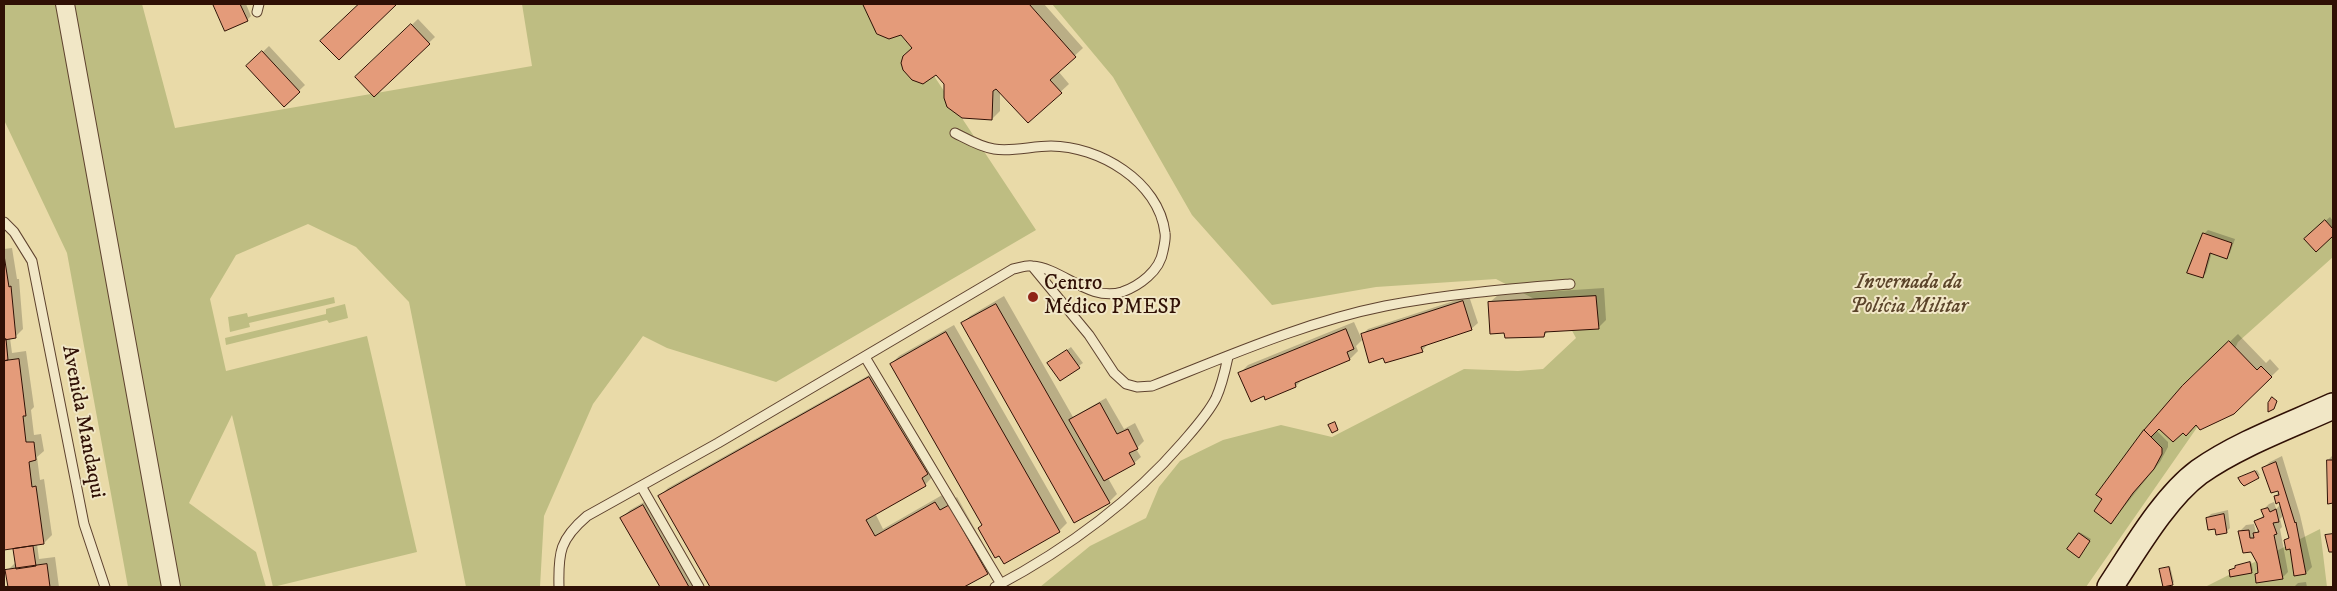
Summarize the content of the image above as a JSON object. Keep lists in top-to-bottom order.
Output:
{
  "streets": {
    "lane": ["Avenida Mandaqui"]
  },
  "parks": ["Invernada da Polícia Militar"],
  "places": ["Centro Médico PMESP"]
}
